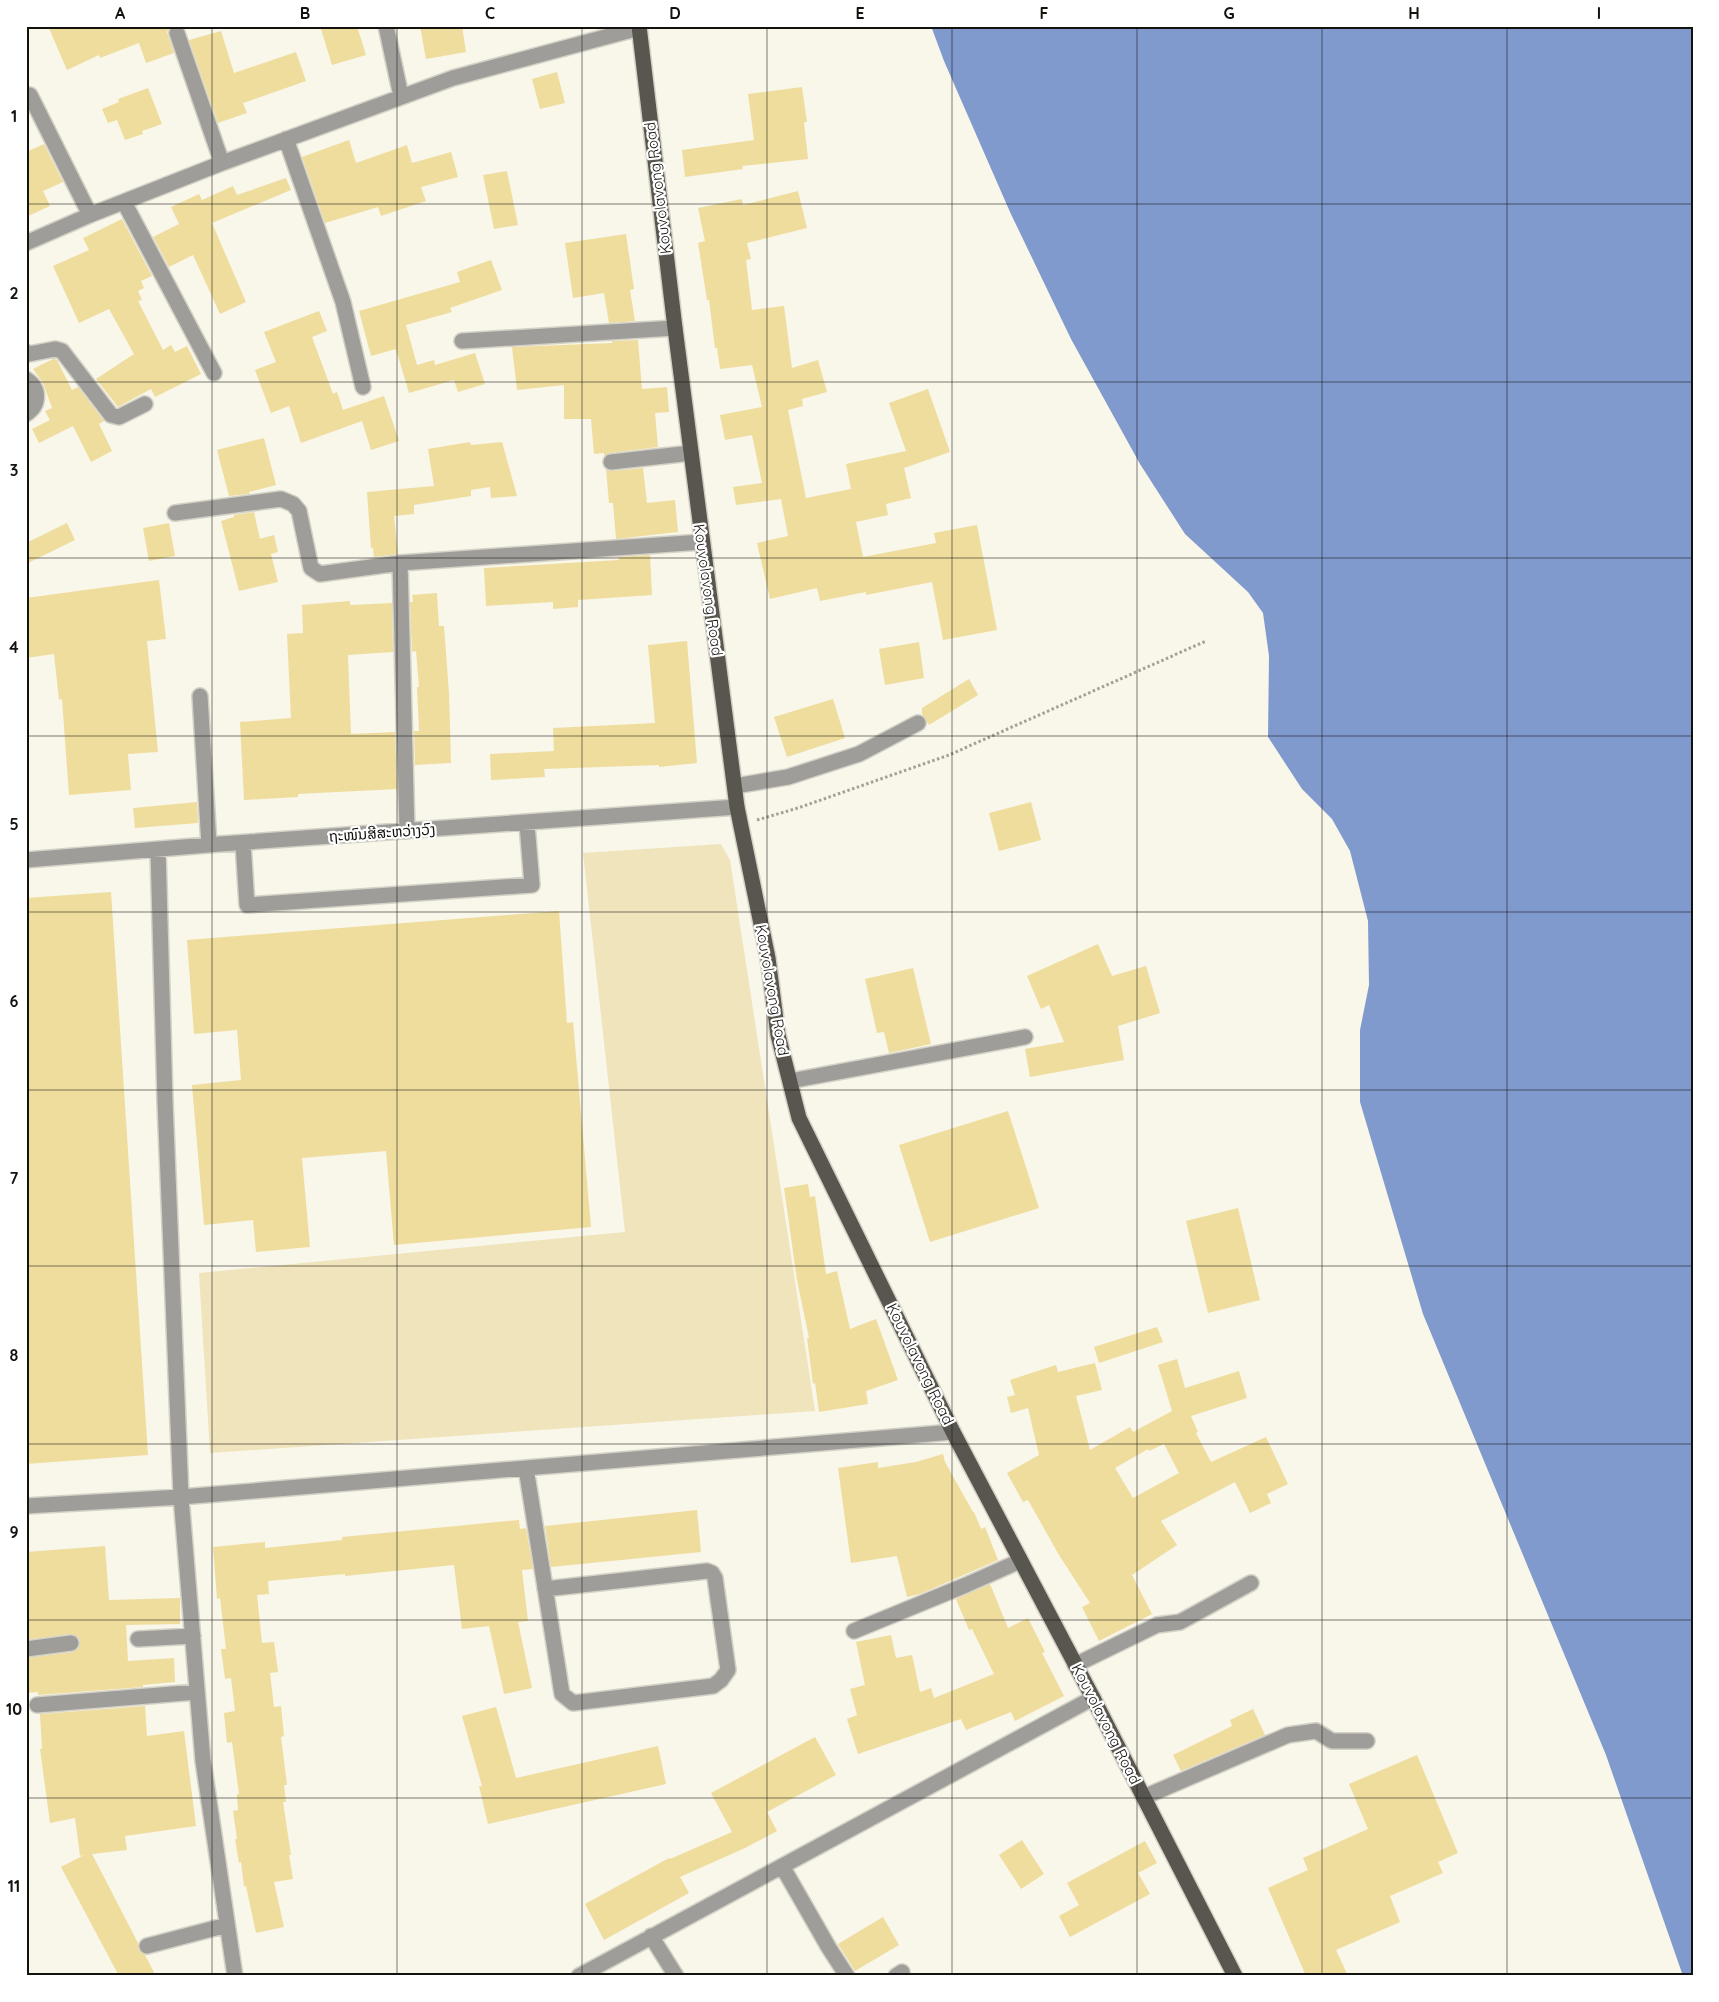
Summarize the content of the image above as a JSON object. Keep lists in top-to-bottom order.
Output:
{
  "streets": {
    "main road": ["Kouvolavong Road"],
    "street": ["ຖະໜົນສີສະຫວ່າງວົງ"]
  },
  "crossings": [
    ["Kouvolavong Road", "ຖະໜົນສີສະຫວ່າງວົງ"]
  ],
  "grid": {
    "columns": [
      "A",
      "B",
      "C",
      "D",
      "E",
      "F",
      "G",
      "H",
      "I"
    ],
    "rows": [
      "1",
      "2",
      "3",
      "4",
      "5",
      "6",
      "7",
      "8",
      "9",
      "10",
      "11"
    ]
  }
}
